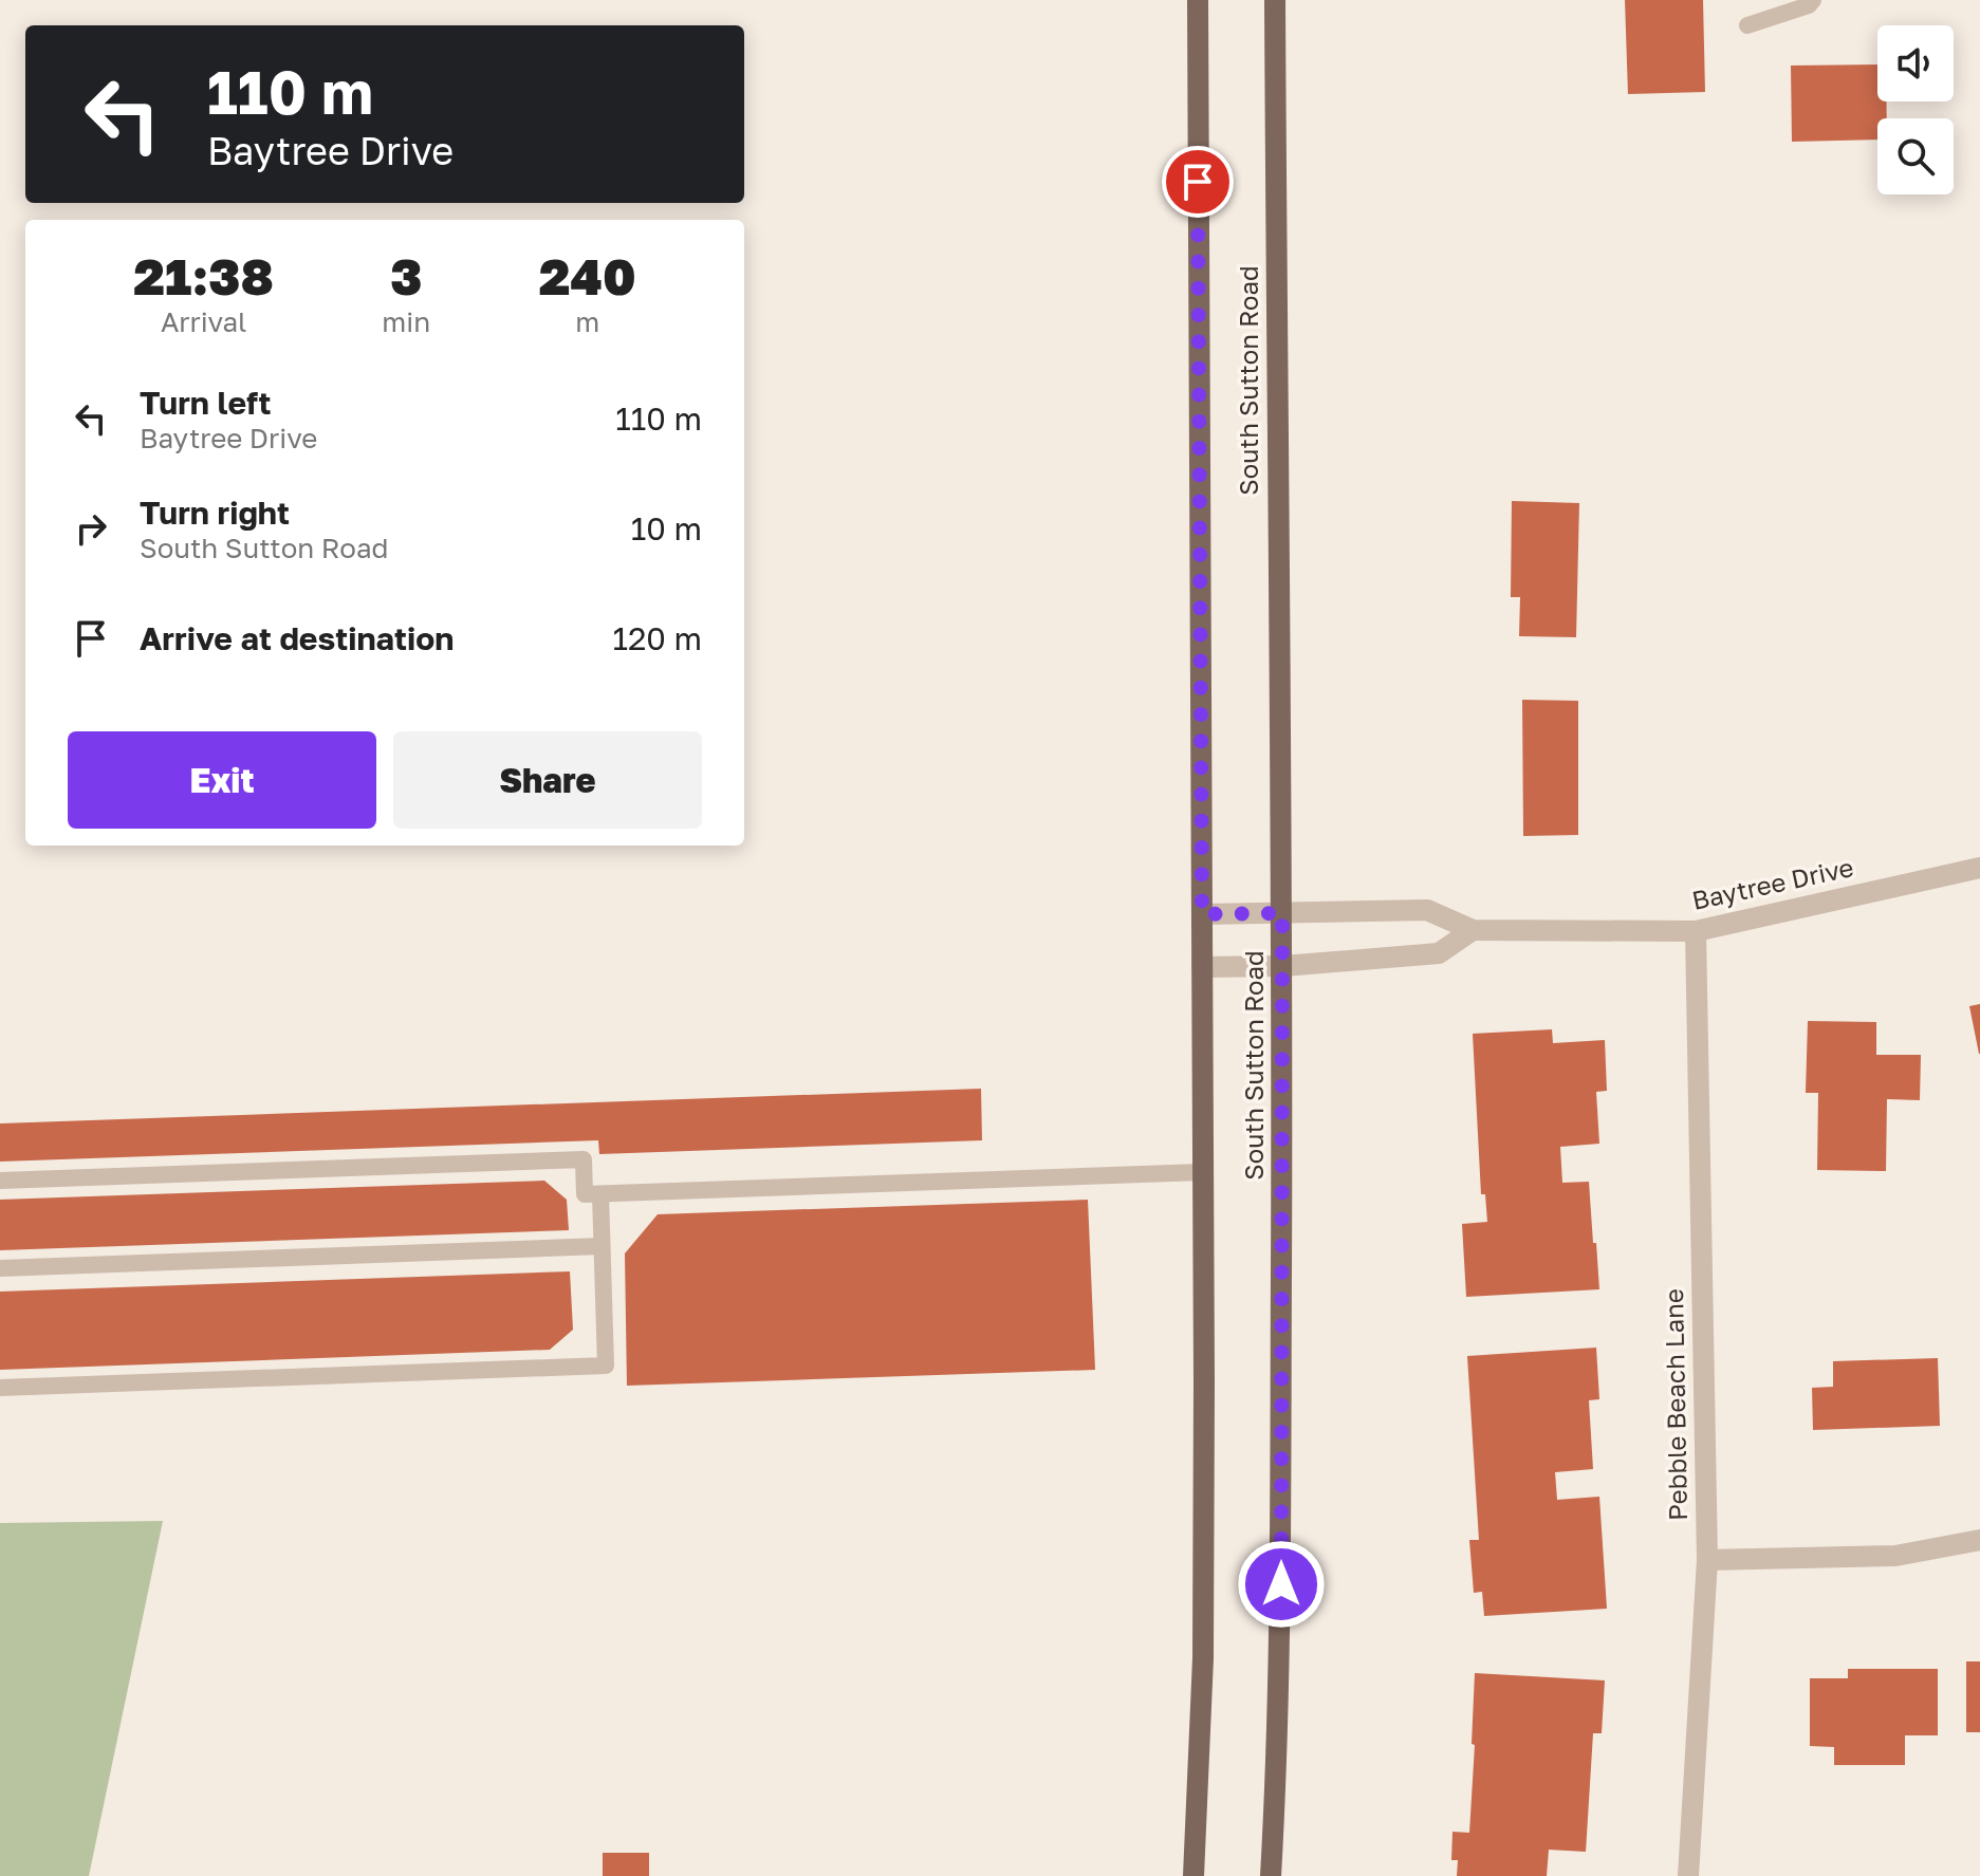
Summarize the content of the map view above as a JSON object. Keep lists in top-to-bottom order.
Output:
{
  "streets": {
    "main road": ["South Sutton Road"],
    "street": ["Baytree Drive", "Pebble Beach Lane"]
  },
  "crossings": [
    ["South Sutton Road", "Baytree Drive"],
    ["Baytree Drive", "Pebble Beach Lane"]
  ],
  "page": {
    "turn": ["110 m", "Baytree Drive"],
    "eta": [
      "21:38",
      "Arrival",
      "3",
      "min",
      "240",
      "m"
    ],
    "list": [
      {
        "name": "Turn left",
        "note": "Baytree Drive",
        "value": "110 m"
      },
      {
        "name": "Turn right",
        "note": "South Sutton Road",
        "value": "10 m"
      },
      {
        "name": "Arrive at destination",
        "value": "120 m"
      }
    ],
    "buttons": ["Exit", "Share"]
  }
}
